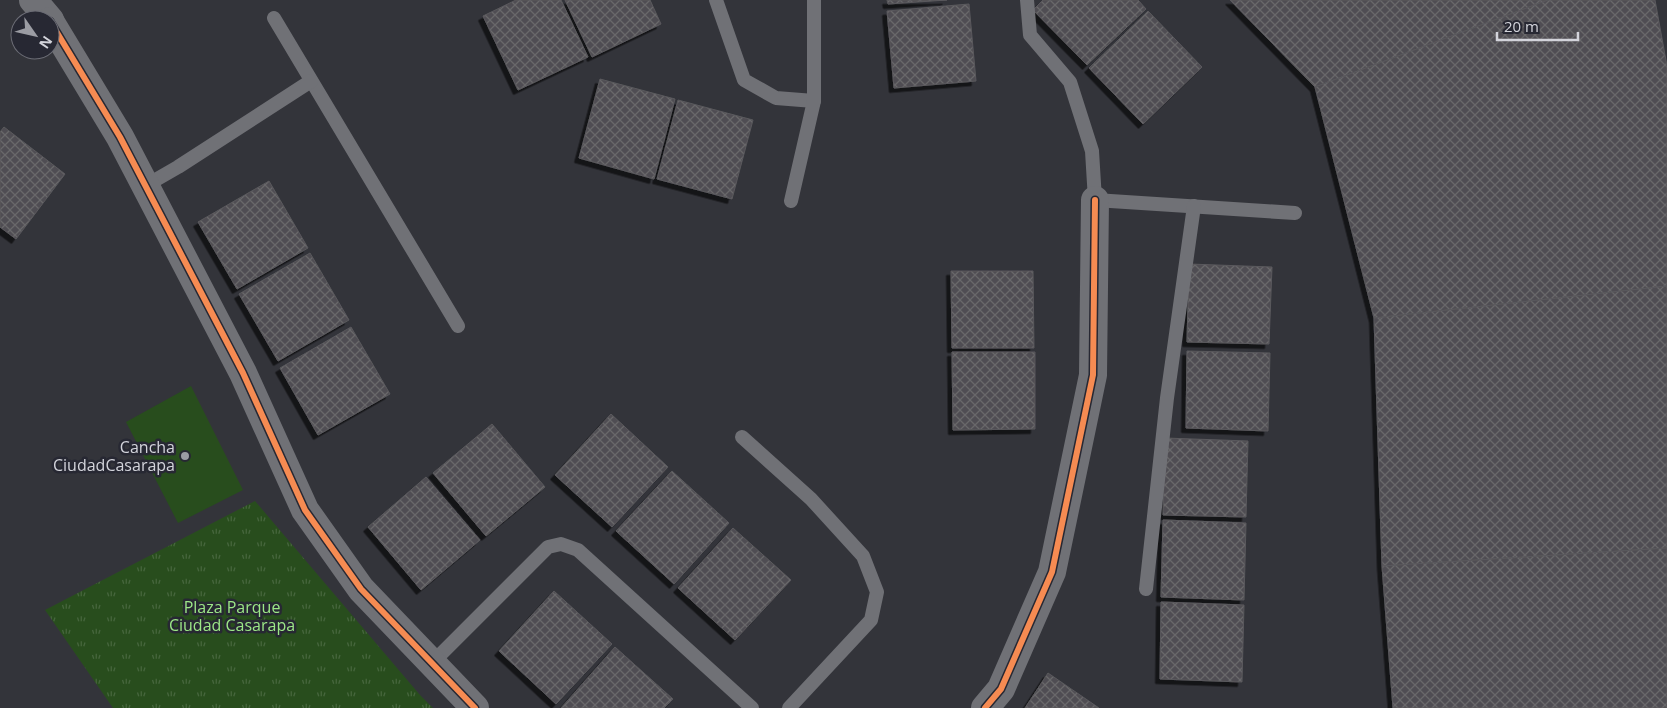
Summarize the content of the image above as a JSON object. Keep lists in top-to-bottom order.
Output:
{
  "parks": ["Plaza Parque Ciudad Casarapa"],
  "places": ["Cancha CiudadCasarapa"],
  "scale_bar": "20 m",
  "north": "bottom right"
}
